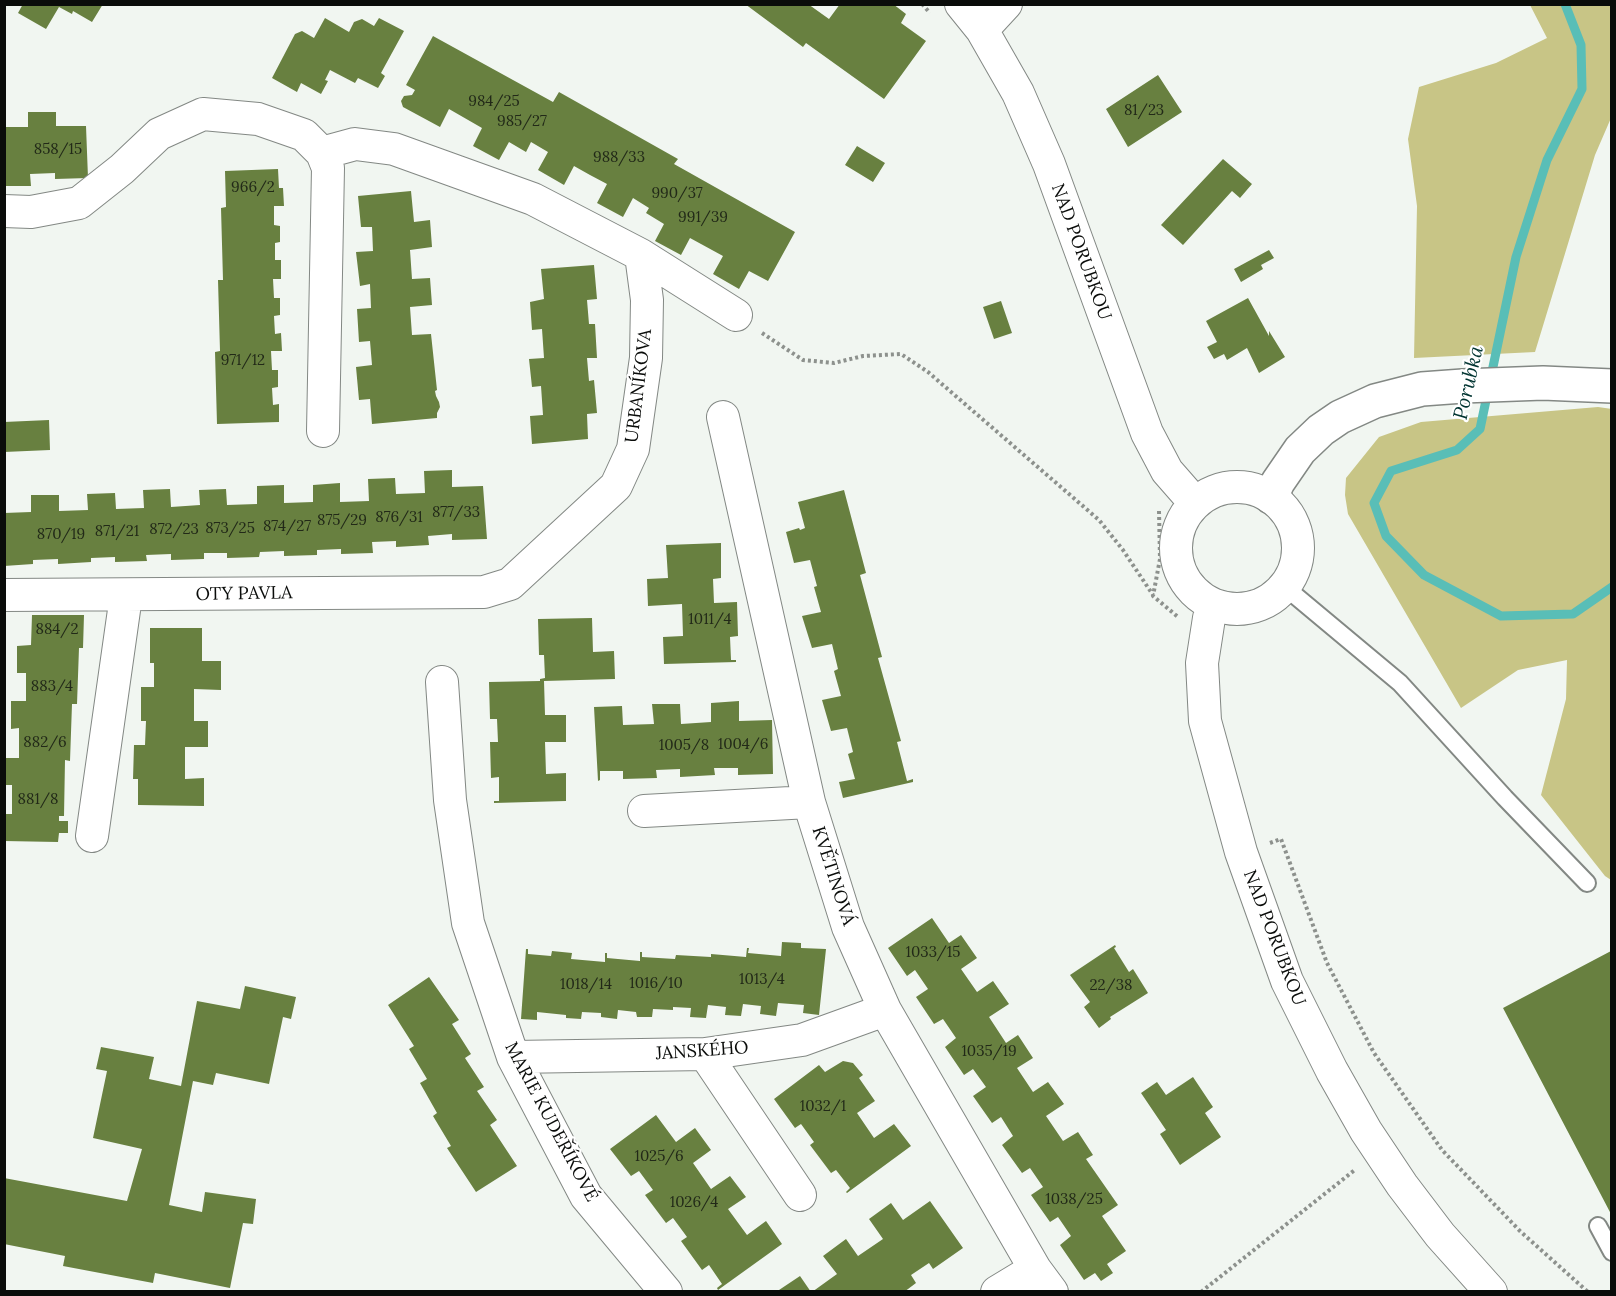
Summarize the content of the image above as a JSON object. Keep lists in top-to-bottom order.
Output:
{
  "streets": {
    "street": [
      "NAD PORUBKOU",
      "URBANÍKOVA",
      "OTY PAVLA",
      "KVĚTINOVÁ",
      "JANSKÉHO",
      "MARIE KUDEŘÍKOVÉ"
    ]
  },
  "crossings": [
    ["URBANÍKOVA", "OTY PAVLA"],
    ["KVĚTINOVÁ", "JANSKÉHO"],
    ["JANSKÉHO", "MARIE KUDEŘÍKOVÉ"]
  ],
  "water": ["Porubka"],
  "house_numbers": [
    "984/25",
    "81/23",
    "985/27",
    "858/15",
    "988/33",
    "966/2",
    "990/37",
    "991/39",
    "971/12",
    "877/33",
    "876/31",
    "875/29",
    "874/27",
    "873/25",
    "872/23",
    "871/21",
    "870/19",
    "1011/4",
    "884/2",
    "883/4",
    "882/6",
    "1004/6",
    "1005/8",
    "881/8",
    "1033/15",
    "1013/4",
    "1016/10",
    "1018/14",
    "22/38",
    "1035/19",
    "1032/1",
    "1025/6",
    "1038/25",
    "1026/4"
  ]
}
